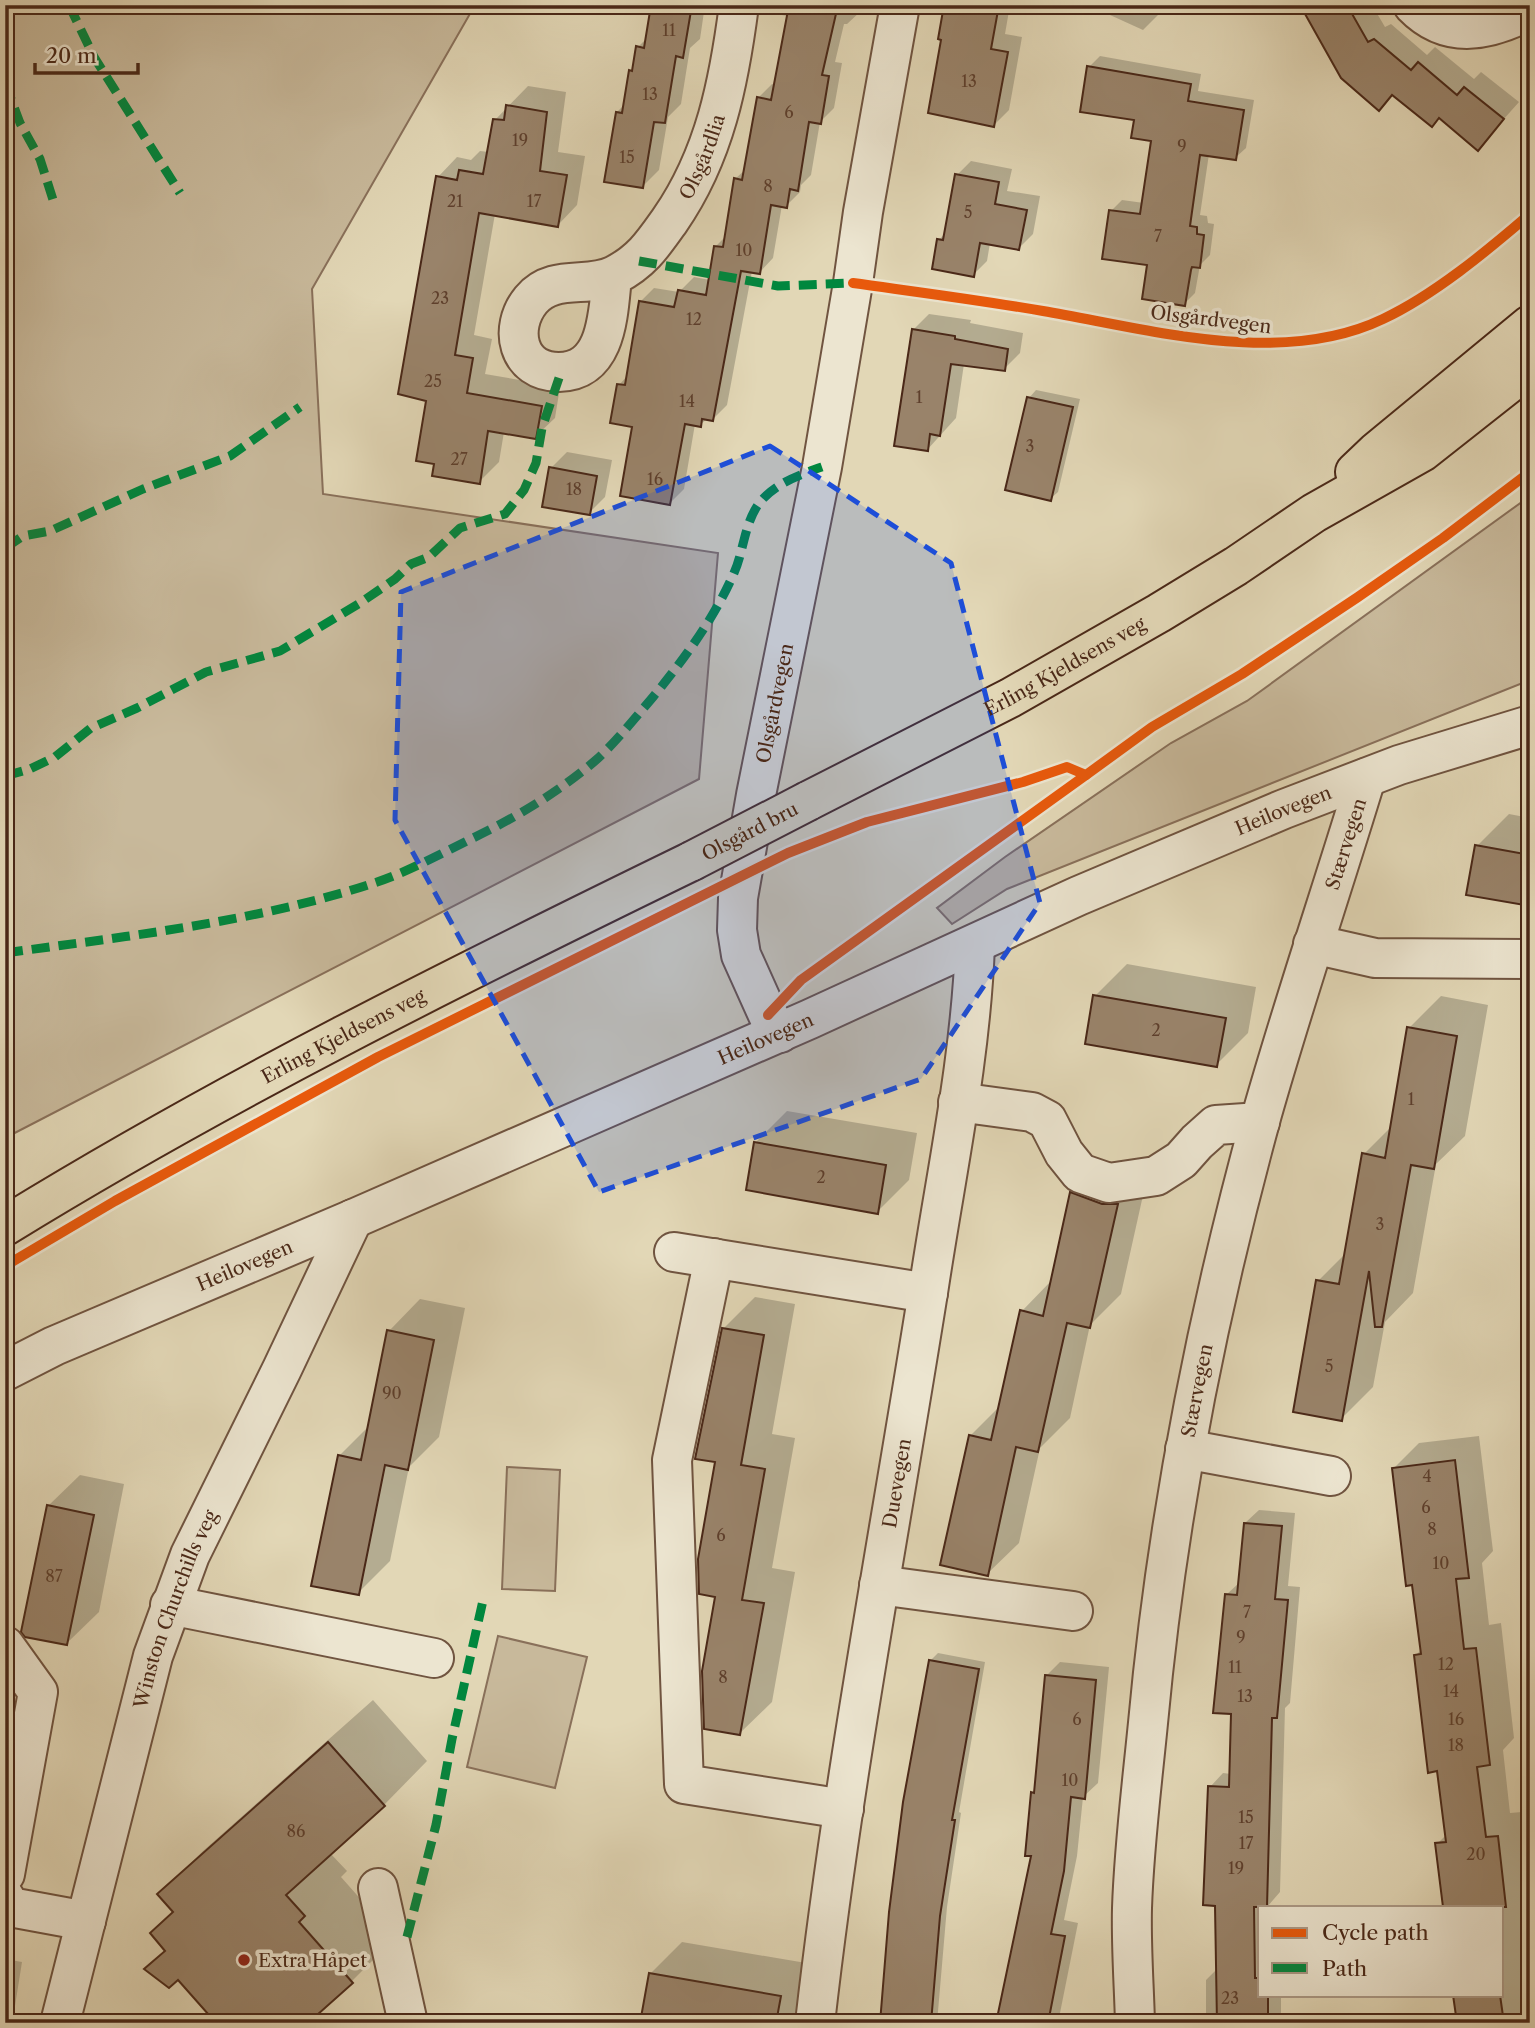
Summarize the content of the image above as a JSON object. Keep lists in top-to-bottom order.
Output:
{
  "streets": {
    "highway": ["Erling Kjeldsens veg", "Olsgård bru"],
    "street": [
      "Olsgårdlia",
      "Olsgårdvegen",
      "Heilovegen",
      "Stærvegen",
      "Duevegen",
      "Winston Churchills veg"
    ]
  },
  "crossings": [
    ["Olsgårdvegen", "Heilovegen"],
    ["Erling Kjeldsens veg", "Olsgård bru"],
    ["Heilovegen", "Stærvegen"],
    ["Heilovegen", "Duevegen"],
    ["Heilovegen", "Winston Churchills veg"]
  ],
  "places": ["Extra Håpet"],
  "house_numbers": [
    "11",
    "13",
    "13",
    "6",
    "19",
    "9",
    "15",
    "8",
    "21",
    "17",
    "5",
    "7",
    "10",
    "23",
    "12",
    "25",
    "1",
    "14",
    "3",
    "27",
    "16",
    "18",
    "2",
    "1",
    "2",
    "3",
    "5",
    "90",
    "4",
    "6",
    "8",
    "6",
    "10",
    "87",
    "7",
    "9",
    "12",
    "11",
    "8",
    "14",
    "13",
    "6",
    "16",
    "18",
    "10",
    "15",
    "86",
    "17",
    "20",
    "19",
    "23"
  ],
  "legend": ["Cycle path", "Path"],
  "scale_bar": "20 m"
}
